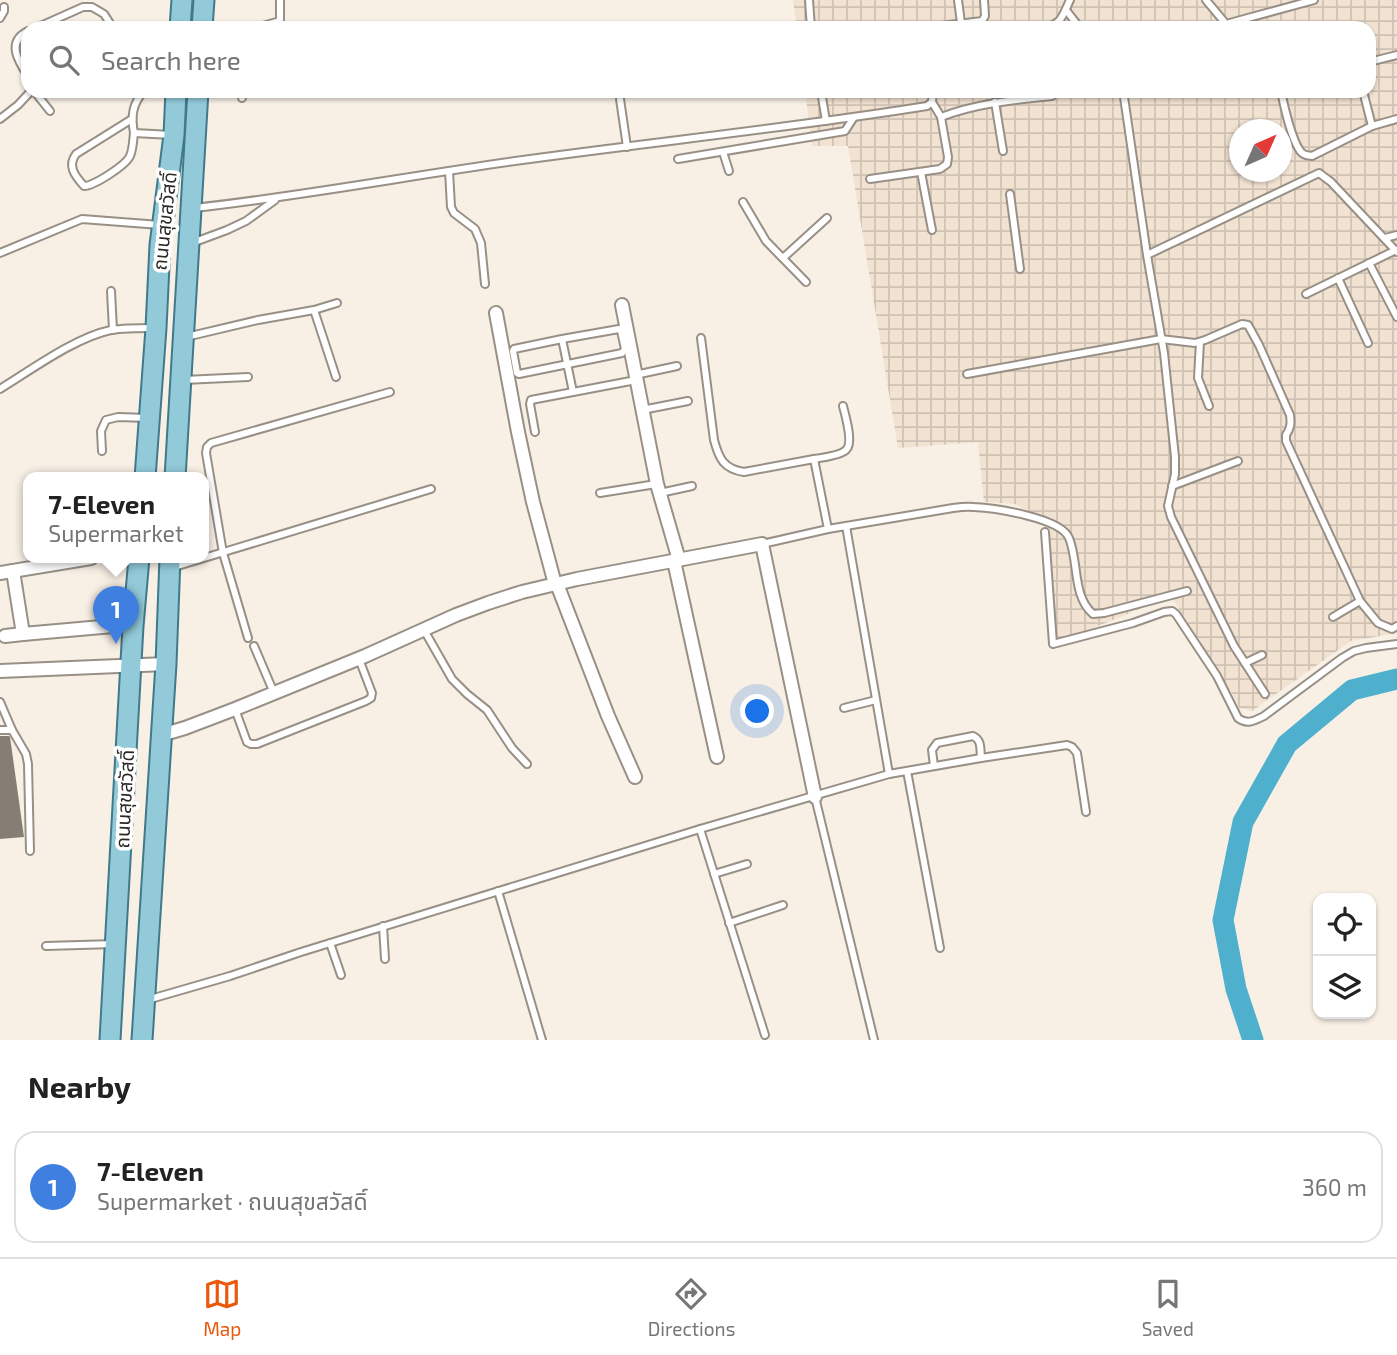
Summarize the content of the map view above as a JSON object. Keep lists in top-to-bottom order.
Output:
{
  "streets": {
    "main road": ["ถนนสุขสวัสดิ์"]
  },
  "north": "top right",
  "page": {
    "search": "Search here",
    "popup": ["7-Eleven", "Supermarket"],
    "pins": "1",
    "heading": "Nearby",
    "list": [
      {
        "mark": "1",
        "name": "7-Eleven",
        "note": "Supermarket · ถนนสุขสวัสดิ์",
        "value": "360 m"
      }
    ],
    "nav": ["Map", "Directions", "Saved"]
  }
}
